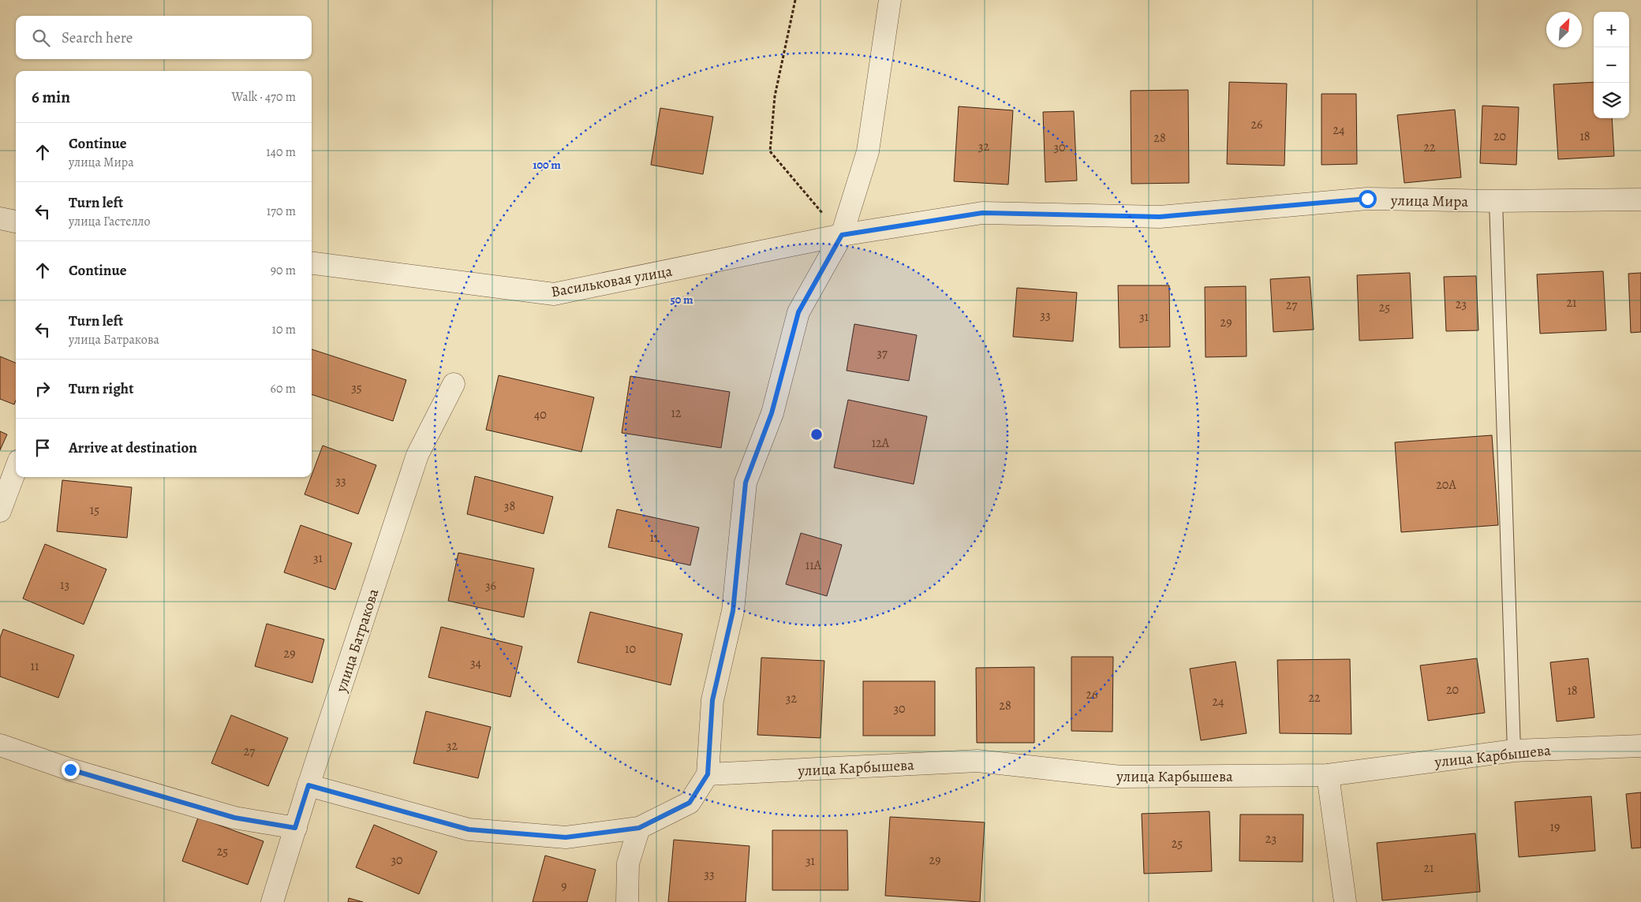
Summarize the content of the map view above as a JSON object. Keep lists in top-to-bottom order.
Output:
{
  "streets": {
    "street": [
      "улица Мира",
      "Васильковая улица",
      "улица Батракова",
      "улица Карбышева"
    ]
  },
  "crossings": [
    ["улица Мира", "Васильковая улица"]
  ],
  "house_numbers": [
    "26",
    "24",
    "20",
    "18",
    "28",
    "32",
    "30",
    "22",
    "21",
    "23",
    "27",
    "25",
    "33",
    "31",
    "29",
    "37",
    "35",
    "12",
    "40",
    "12А",
    "33",
    "20А",
    "38",
    "15",
    "11",
    "31",
    "11А",
    "13",
    "36",
    "10",
    "29",
    "34",
    "11",
    "20",
    "18",
    "26",
    "22",
    "32",
    "24",
    "28",
    "30",
    "32",
    "27",
    "19",
    "23",
    "25",
    "25",
    "30",
    "29",
    "31",
    "21",
    "33",
    "9"
  ],
  "north": "top right",
  "page": {
    "map_buttons": ["+", "−"],
    "search": "Search here",
    "heading": ["6 min", "Walk · 470 m"],
    "list": [
      ["Continue", "улица Мира", "140 m"],
      ["Turn left", "улица Гастелло", "170 m"],
      ["Continue", "90 m"],
      ["Turn left", "улица Батракова", "10 m"],
      ["Turn right", "60 m"],
      "Arrive at destination"
    ]
  },
  "rings": ["100 m", "50 m"]
}
